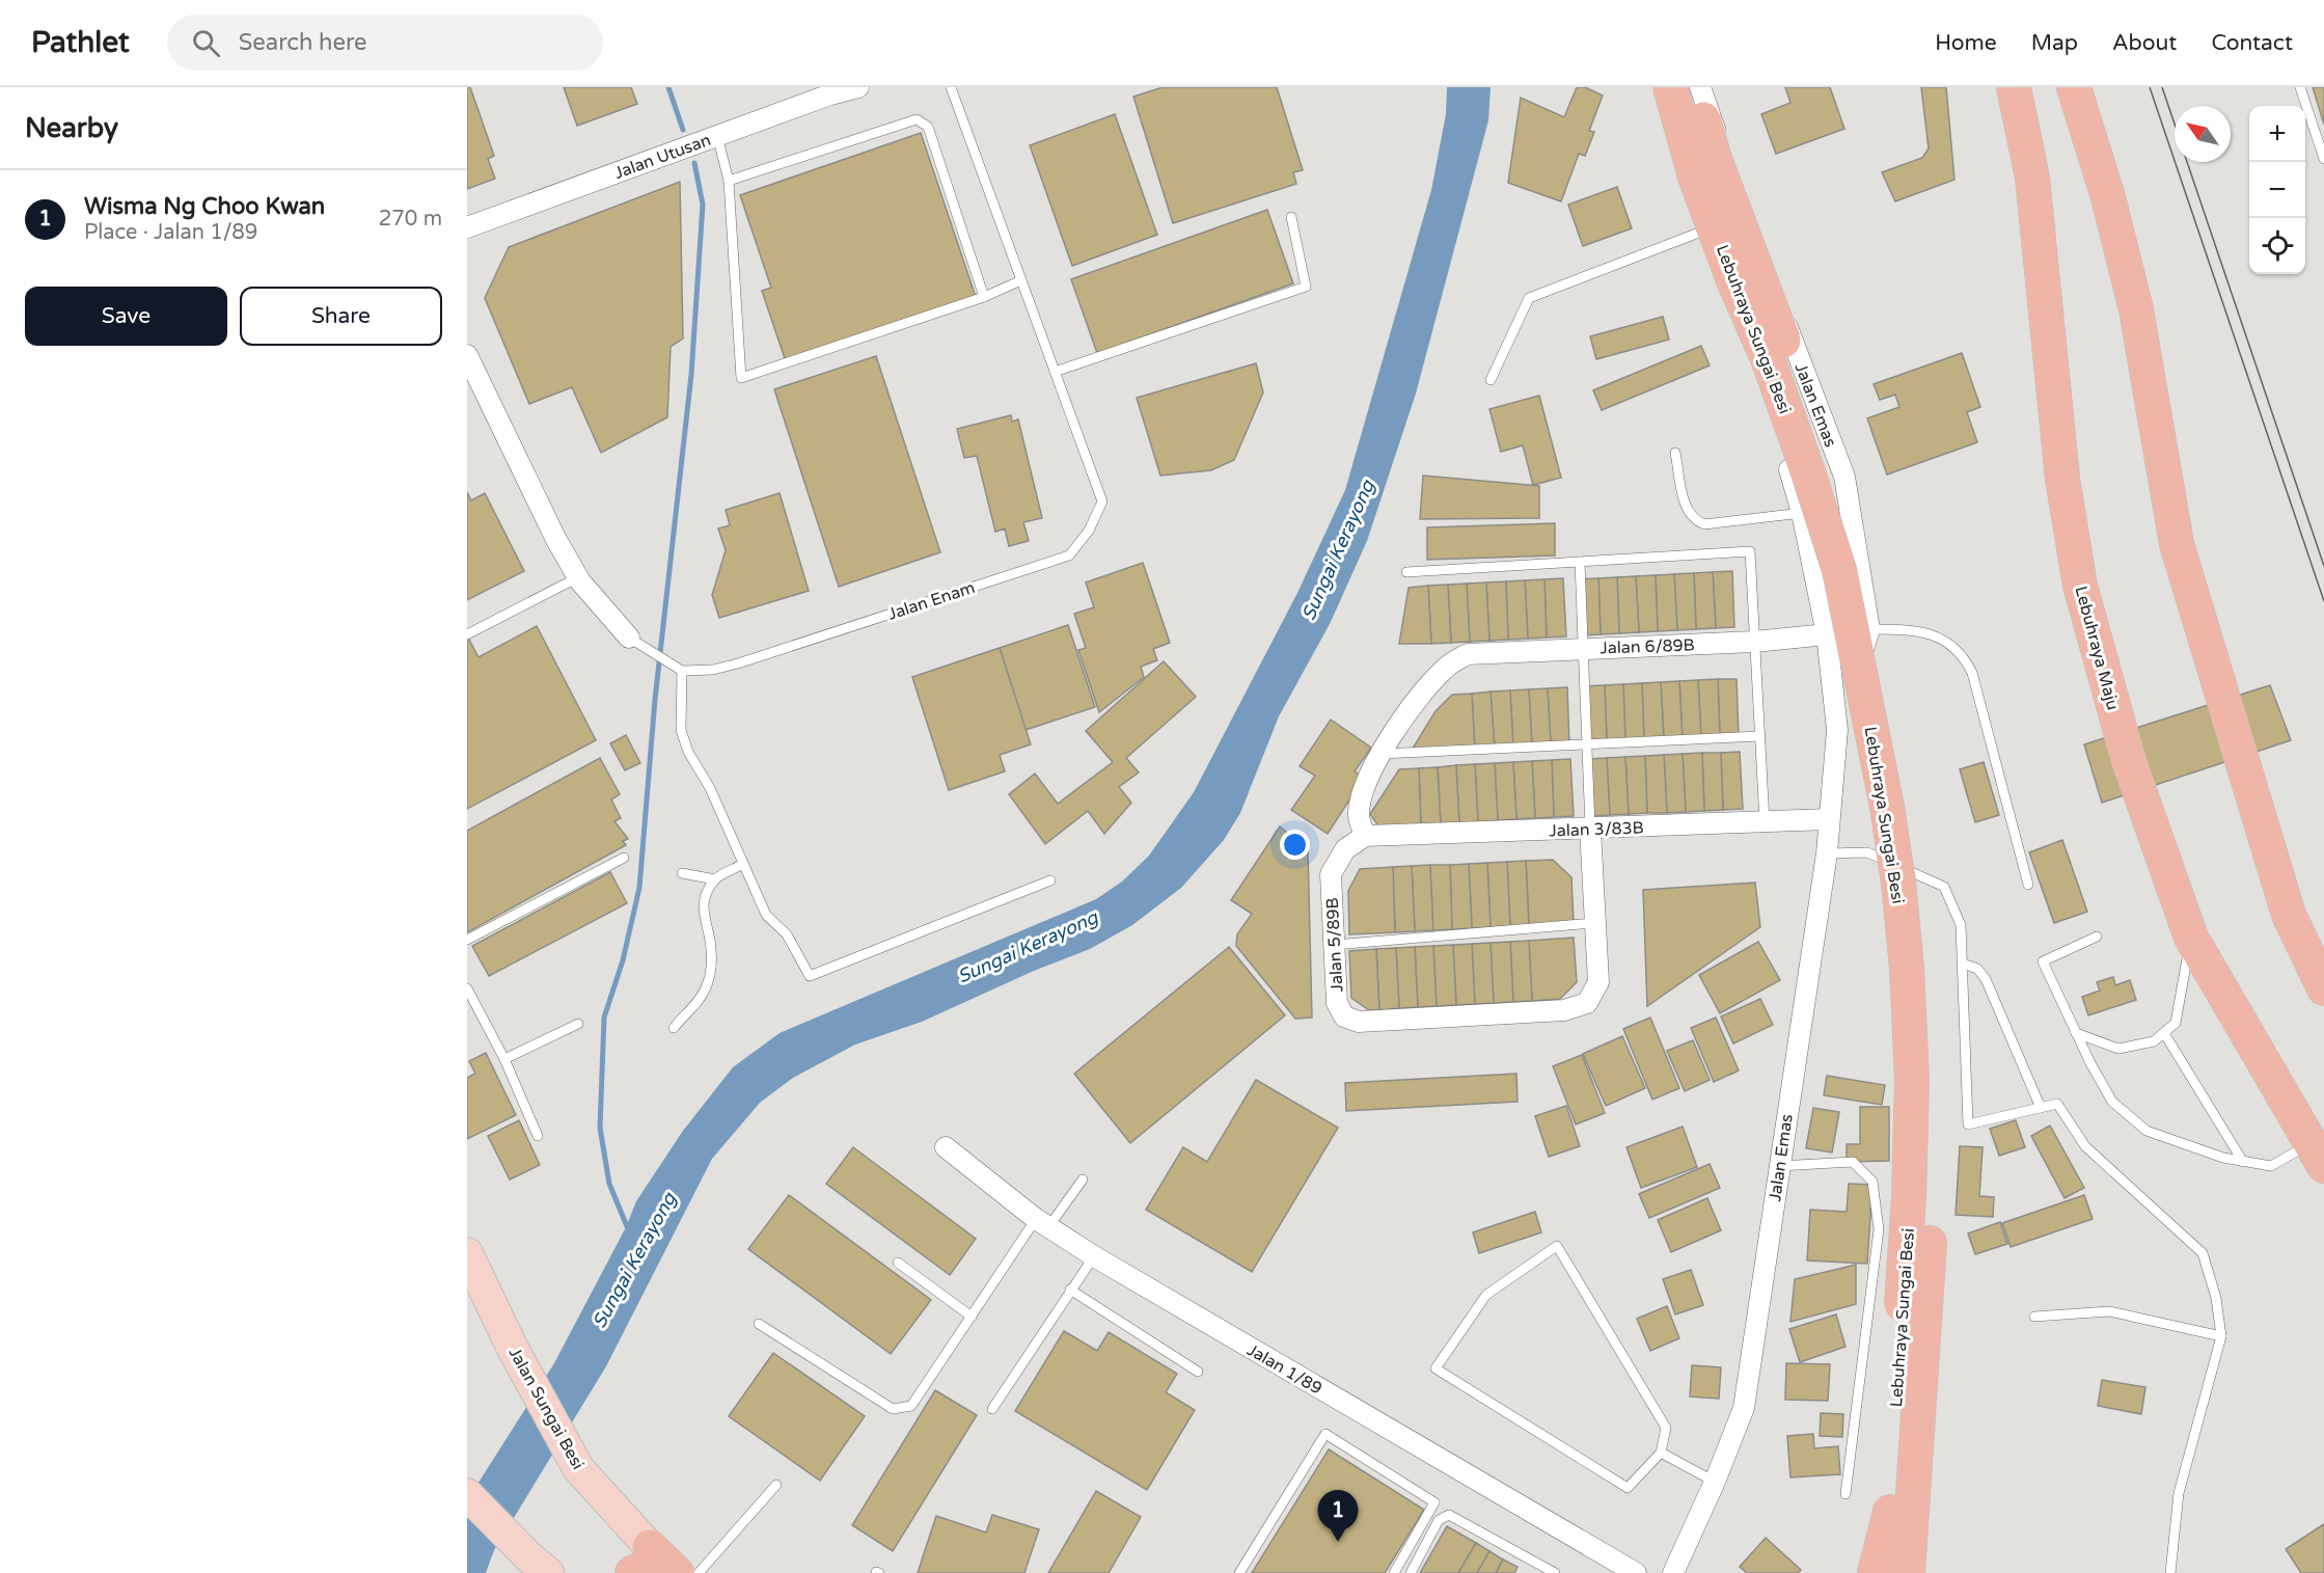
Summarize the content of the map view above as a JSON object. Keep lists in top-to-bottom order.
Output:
{
  "streets": {
    "highway": ["Lebuhraya Sungai Besi", "Lebuhraya Maju", "Jalan Sungai Besi"],
    "street": [
      "Jalan Utusan",
      "Jalan Emas",
      "Jalan 6/89B",
      "Jalan 3/83B",
      "Jalan 5/89B",
      "Jalan 1/89"
    ],
    "lane": ["Jalan Enam"]
  },
  "crossings": [
    ["Lebuhraya Sungai Besi", "Jalan Emas"],
    ["Jalan Emas", "Jalan 6/89B"],
    ["Jalan Emas", "Jalan 3/83B"],
    ["Jalan 3/83B", "Jalan 5/89B"]
  ],
  "water": ["Sungai Kerayong"],
  "north": "top left",
  "page": {
    "header": "Pathlet",
    "search": "Search here",
    "nav": [
      "Home",
      "Map",
      "About",
      "Contact"
    ],
    "heading": "Nearby",
    "map_buttons": ["+", "−"],
    "list": [
      {
        "mark": "1",
        "name": "Wisma Ng Choo Kwan",
        "note": "Place · Jalan 1/89",
        "value": "270 m"
      }
    ],
    "buttons": ["Save", "Share"],
    "pins": "1"
  }
}
